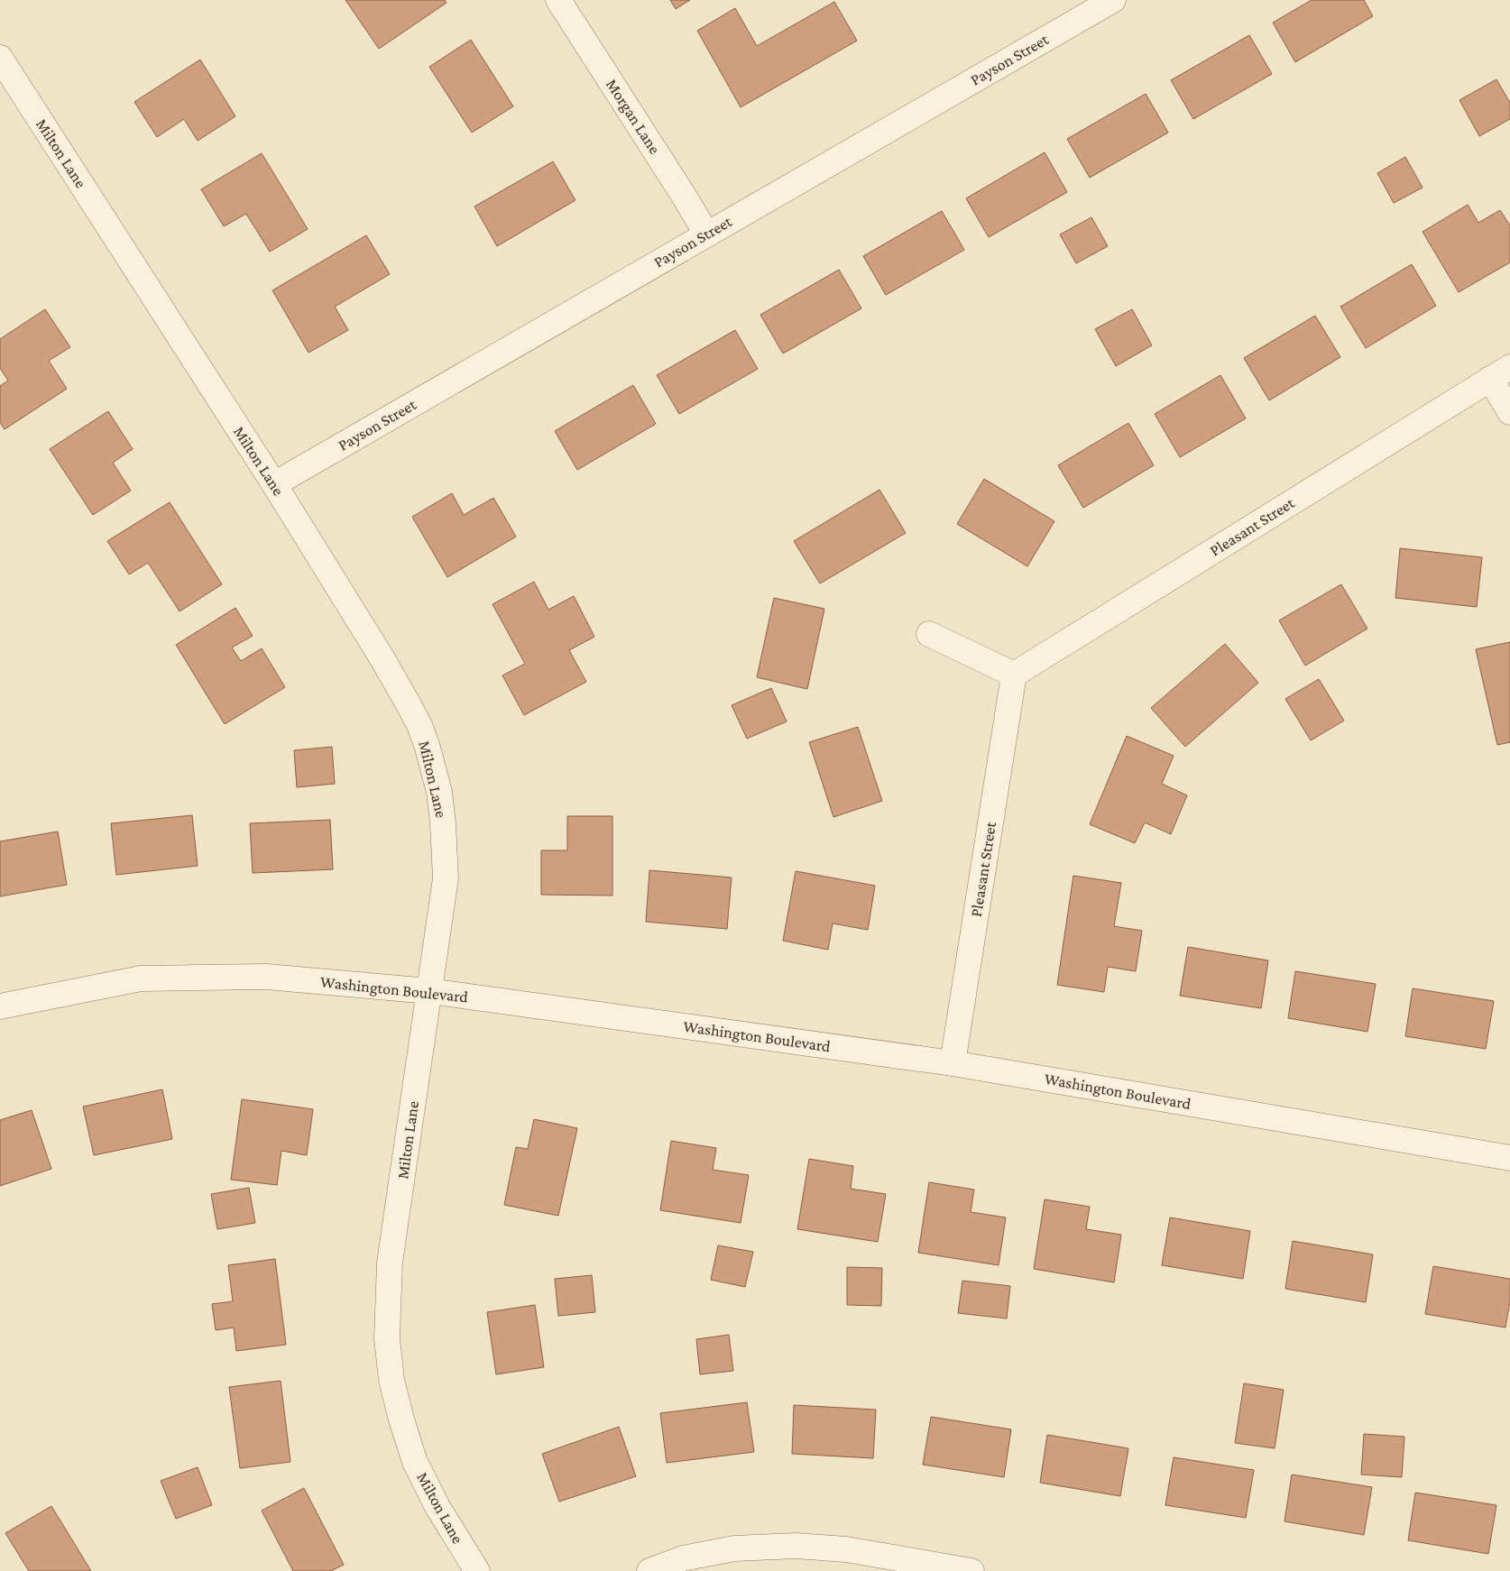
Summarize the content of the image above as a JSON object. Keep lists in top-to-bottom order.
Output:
{
  "streets": {
    "street": [
      "Payson Street",
      "Morgan Lane",
      "Milton Lane",
      "Pleasant Street",
      "Washington Boulevard"
    ]
  },
  "crossings": [
    ["Payson Street", "Morgan Lane"],
    ["Payson Street", "Milton Lane"],
    ["Milton Lane", "Washington Boulevard"],
    ["Pleasant Street", "Washington Boulevard"]
  ]
}
